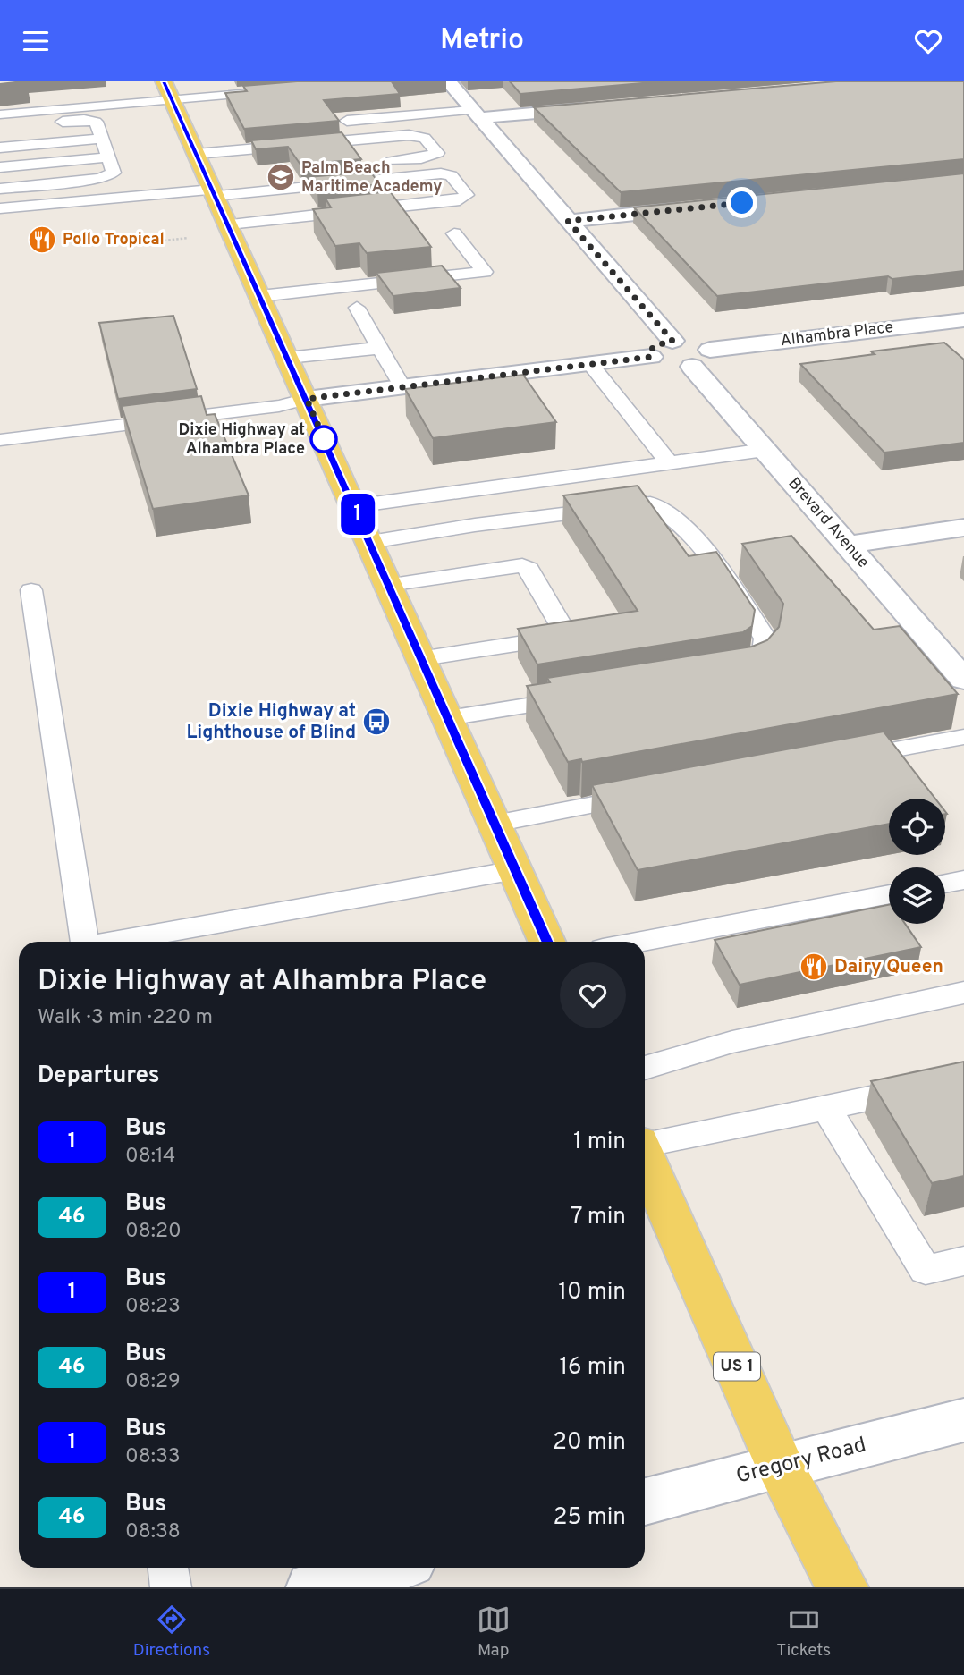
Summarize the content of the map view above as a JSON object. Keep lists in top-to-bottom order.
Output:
{
  "streets": {
    "main road": ["US 1"],
    "street": ["Alhambra Place", "Brevard Avenue", "Gregory Road"]
  },
  "crossings": [
    ["Alhambra Place", "Brevard Avenue"],
    ["US 1", "Gregory Road"]
  ],
  "places": {
    "school or university": ["Palm Beach Maritime Academy"],
    "restaurant": ["Pollo Tropical", "Dairy Queen"],
    "other": ["Dixie Highway at Alhambra Place"],
    "bus stop": ["Dixie Highway at Lighthouse of Blind"]
  },
  "lines": ["bus line 1"],
  "page": {
    "header": "Metrio",
    "on_map": "1",
    "heading": [
      ["Dixie Highway at Alhambra Place", "Walk · 3 min · 220 m"],
      "Departures"
    ],
    "list": [
      {
        "mark": "1",
        "name": "Bus",
        "note": "08:14",
        "value": "1 min"
      },
      {
        "mark": "46",
        "name": "Bus",
        "note": "08:20",
        "value": "7 min"
      },
      {
        "mark": "1",
        "name": "Bus",
        "note": "08:23",
        "value": "10 min"
      },
      {
        "mark": "46",
        "name": "Bus",
        "note": "08:29",
        "value": "16 min"
      },
      {
        "mark": "1",
        "name": "Bus",
        "note": "08:33",
        "value": "20 min"
      },
      {
        "mark": "46",
        "name": "Bus",
        "note": "08:38",
        "value": "25 min"
      }
    ],
    "tabs": ["Directions", "Map", "Tickets"]
  }
}
